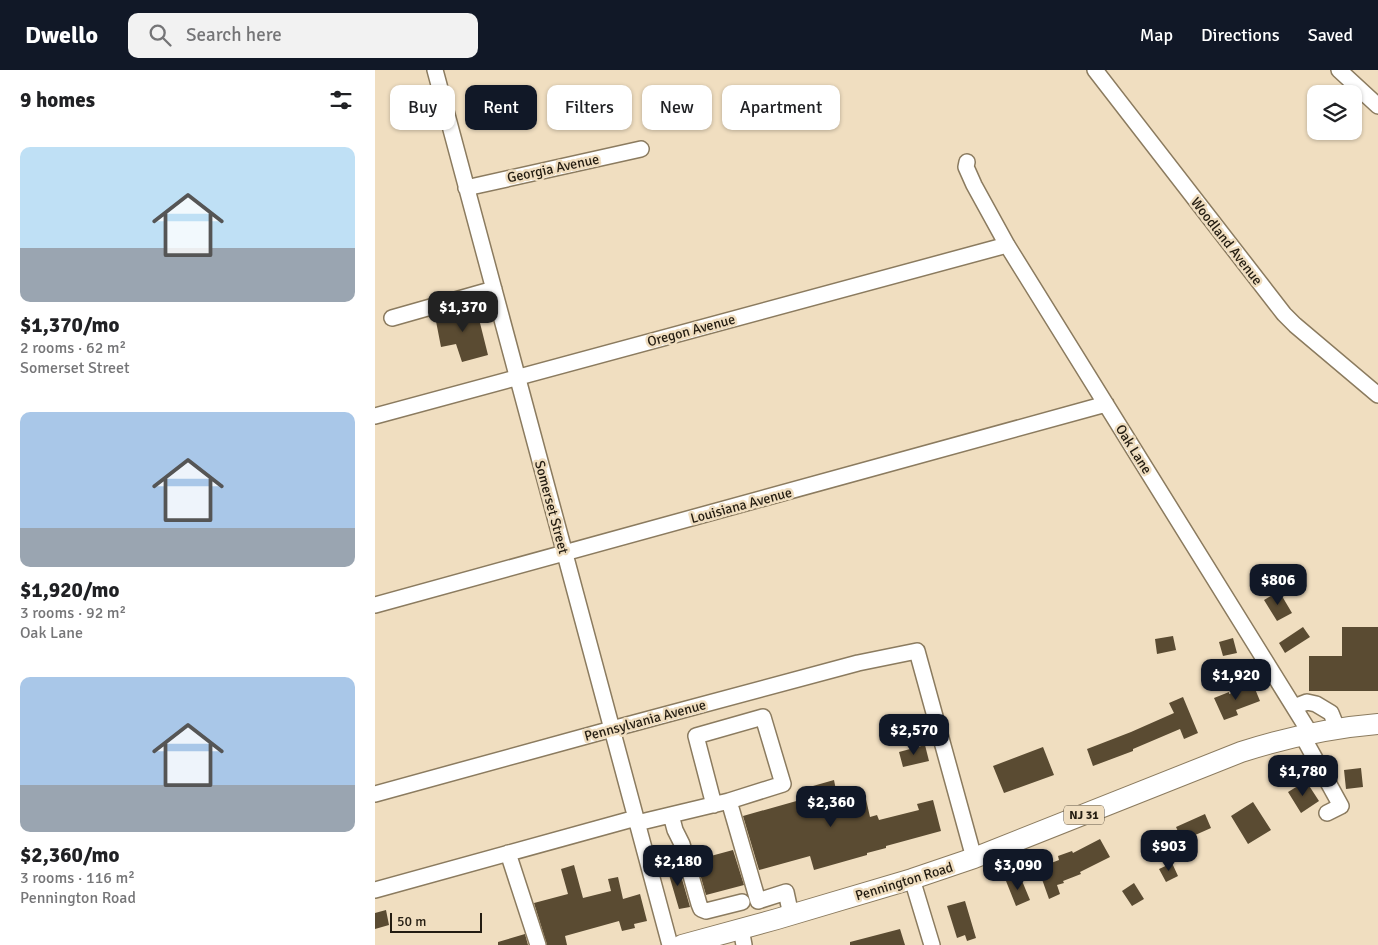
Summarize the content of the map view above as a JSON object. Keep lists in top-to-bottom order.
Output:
{
  "streets": {
    "main road": ["NJ 31", "Pennington Road"],
    "street": [
      "Georgia Avenue",
      "Woodland Avenue",
      "Oregon Avenue",
      "Oak Lane",
      "Louisiana Avenue",
      "Somerset Street",
      "Pennsylvania Avenue"
    ]
  },
  "crossings": [
    ["Georgia Avenue", "Somerset Street"],
    ["Oregon Avenue", "Oak Lane"],
    ["Oregon Avenue", "Somerset Street"],
    ["Oak Lane", "Louisiana Avenue"],
    ["Oak Lane", "Pennington Road"],
    ["Louisiana Avenue", "Somerset Street"],
    ["Somerset Street", "Pennsylvania Avenue"],
    ["Pennsylvania Avenue", "Pennington Road"]
  ],
  "scale_bar": "50 m",
  "page": {
    "header": "Dwello",
    "search": "Search here",
    "nav": ["Map", "Directions", "Saved"],
    "heading": "9 homes",
    "chip": [
      "Buy",
      "Rent",
      "Filters",
      "New",
      "Apartment"
    ],
    "list": [
      {
        "name": "$1,370/mo",
        "note": "2 rooms · 62 m² · Somerset Street"
      },
      {
        "name": "$1,920/mo",
        "note": "3 rooms · 92 m² · Oak Lane"
      },
      {
        "name": "$2,360/mo",
        "note": "3 rooms · 116 m² · Pennington Road"
      }
    ],
    "price": [
      "$1,370",
      "$806",
      "$1,920",
      "$2,570",
      "$1,780",
      "$2,360",
      "$903",
      "$2,180",
      "$3,090"
    ],
    "scale": "50 m"
  }
}
